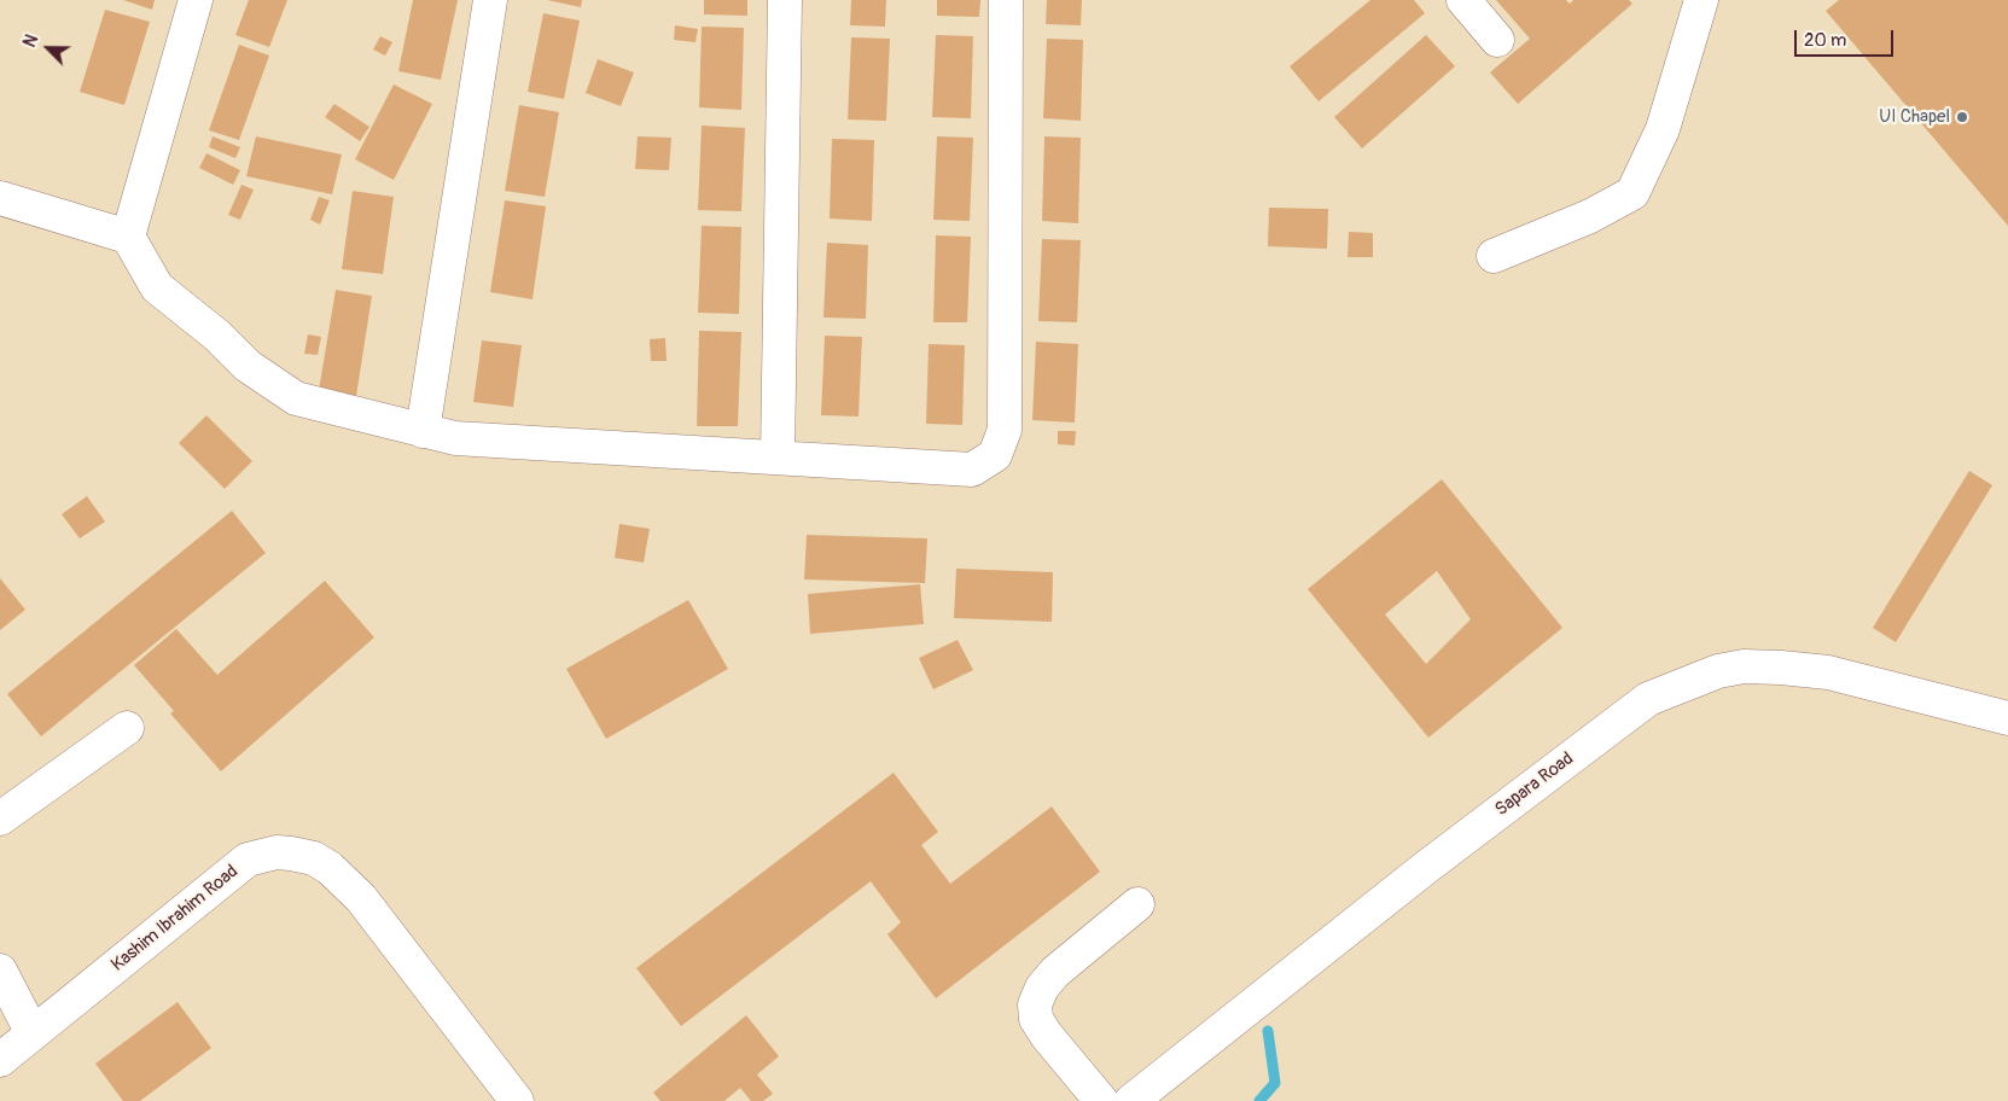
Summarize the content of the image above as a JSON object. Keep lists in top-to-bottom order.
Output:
{
  "streets": {
    "street": ["Sapara Road", "Kashim Ibrahim Road"]
  },
  "places": ["UI Chapel"],
  "scale_bar": "20 m",
  "north": "top left"
}
